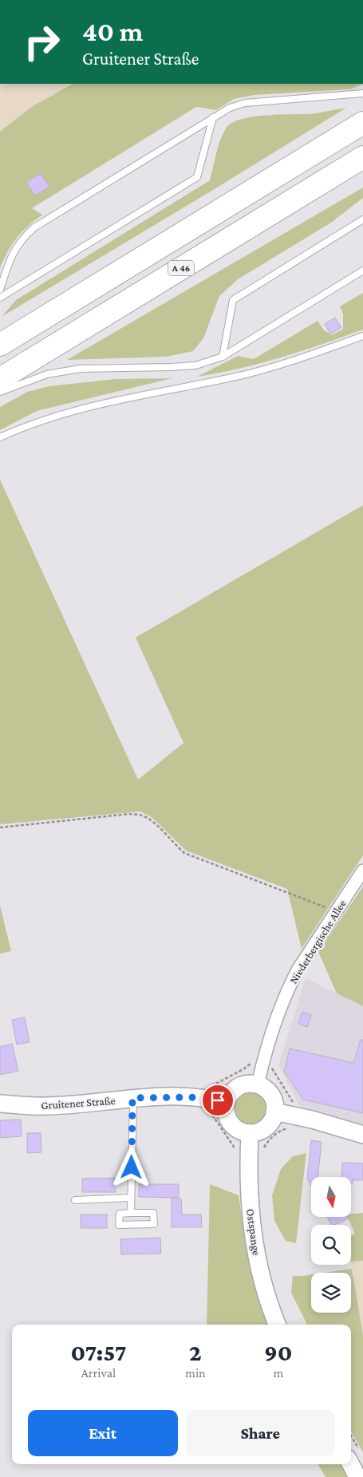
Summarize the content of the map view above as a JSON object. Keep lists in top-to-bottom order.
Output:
{
  "streets": {
    "highway": ["A 46"],
    "main road": ["Gruitener Straße", "Ostspange"],
    "street": ["Niederbergische Allee"]
  },
  "crossings": [
    ["Niederbergische Allee", "Gruitener Straße"],
    ["Niederbergische Allee", "Ostspange"],
    ["Gruitener Straße", "Ostspange"]
  ],
  "north": "bottom",
  "page": {
    "turn": ["40 m", "Gruitener Straße"],
    "eta": [
      "07:57",
      "Arrival",
      "2",
      "min",
      "90",
      "m"
    ],
    "buttons": ["Exit", "Share"]
  }
}
